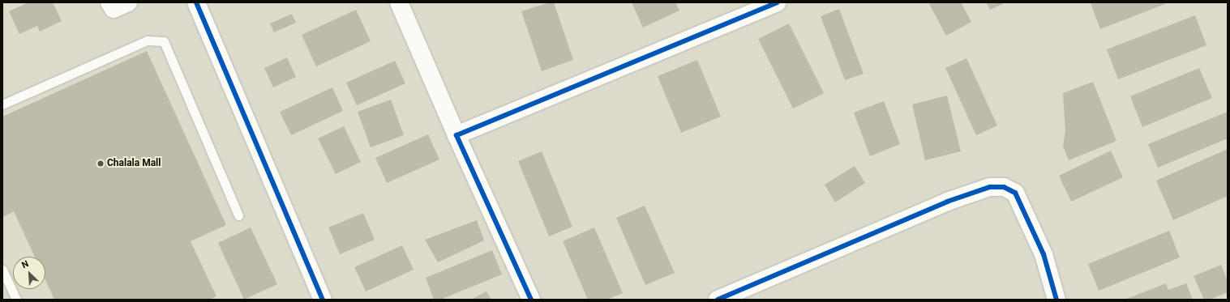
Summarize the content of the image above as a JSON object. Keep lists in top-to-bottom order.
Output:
{
  "places": ["Chalala Mall"],
  "north": "top left"
}
